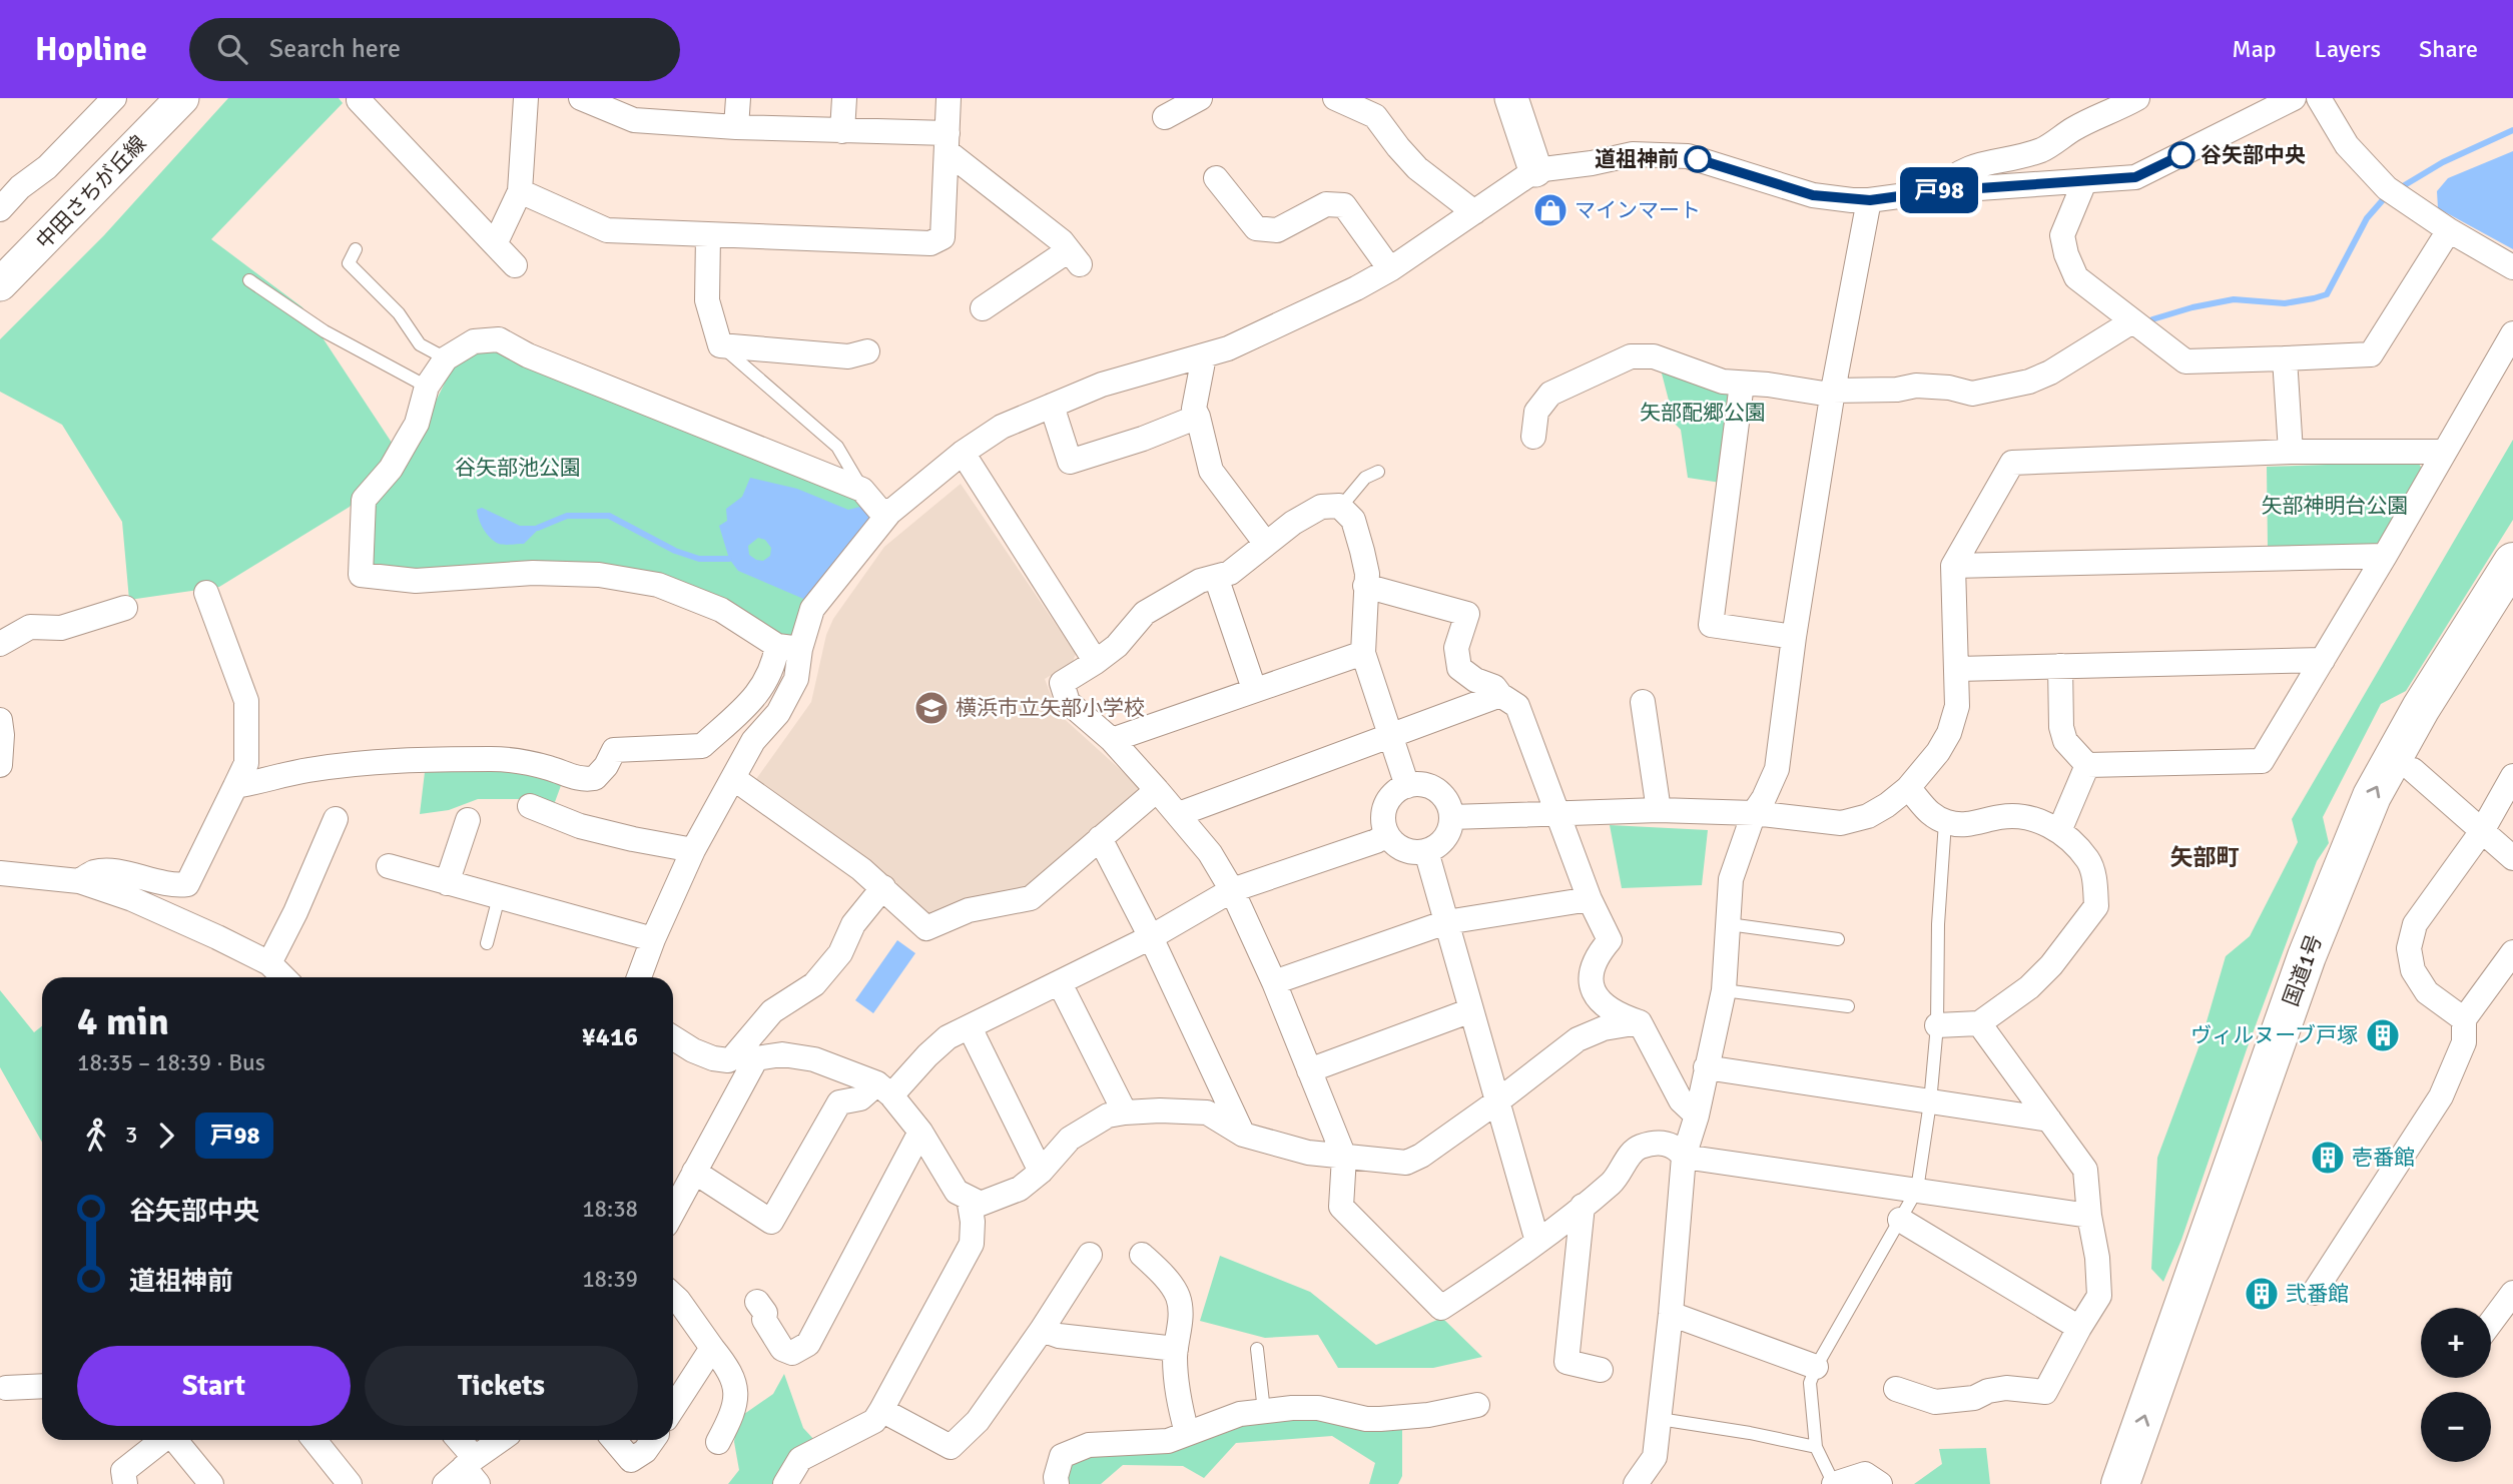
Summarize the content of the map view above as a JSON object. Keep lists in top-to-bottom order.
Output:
{
  "streets": {
    "highway": ["国道1号"],
    "street": ["中田さちが丘線"]
  },
  "districts": ["矢部町"],
  "parks": ["矢部配郷公園", "谷矢部池公園", "矢部神明台公園"],
  "places": {
    "other": ["谷矢部中央", "道祖神前"],
    "shop": ["マインマート"],
    "school or university": ["横浜市立矢部小学校"],
    "building": ["ヴィルヌーブ戸塚", "壱番館", "弐番館"]
  },
  "lines": ["bus line 戸98"],
  "page": {
    "header": "Hopline",
    "search": "Search here",
    "nav": ["Map", "Layers", "Share"],
    "on_map": "戸98",
    "heading": ["4 min", "18:35 – 18:39 · Bus", "¥416"],
    "legs": ["3", "戸98"],
    "list": [
      {
        "name": "谷矢部中央",
        "value": "18:38"
      },
      {
        "name": "道祖神前",
        "value": "18:39"
      }
    ],
    "map_buttons": ["+", "−"],
    "buttons": ["Start", "Tickets"]
  }
}
